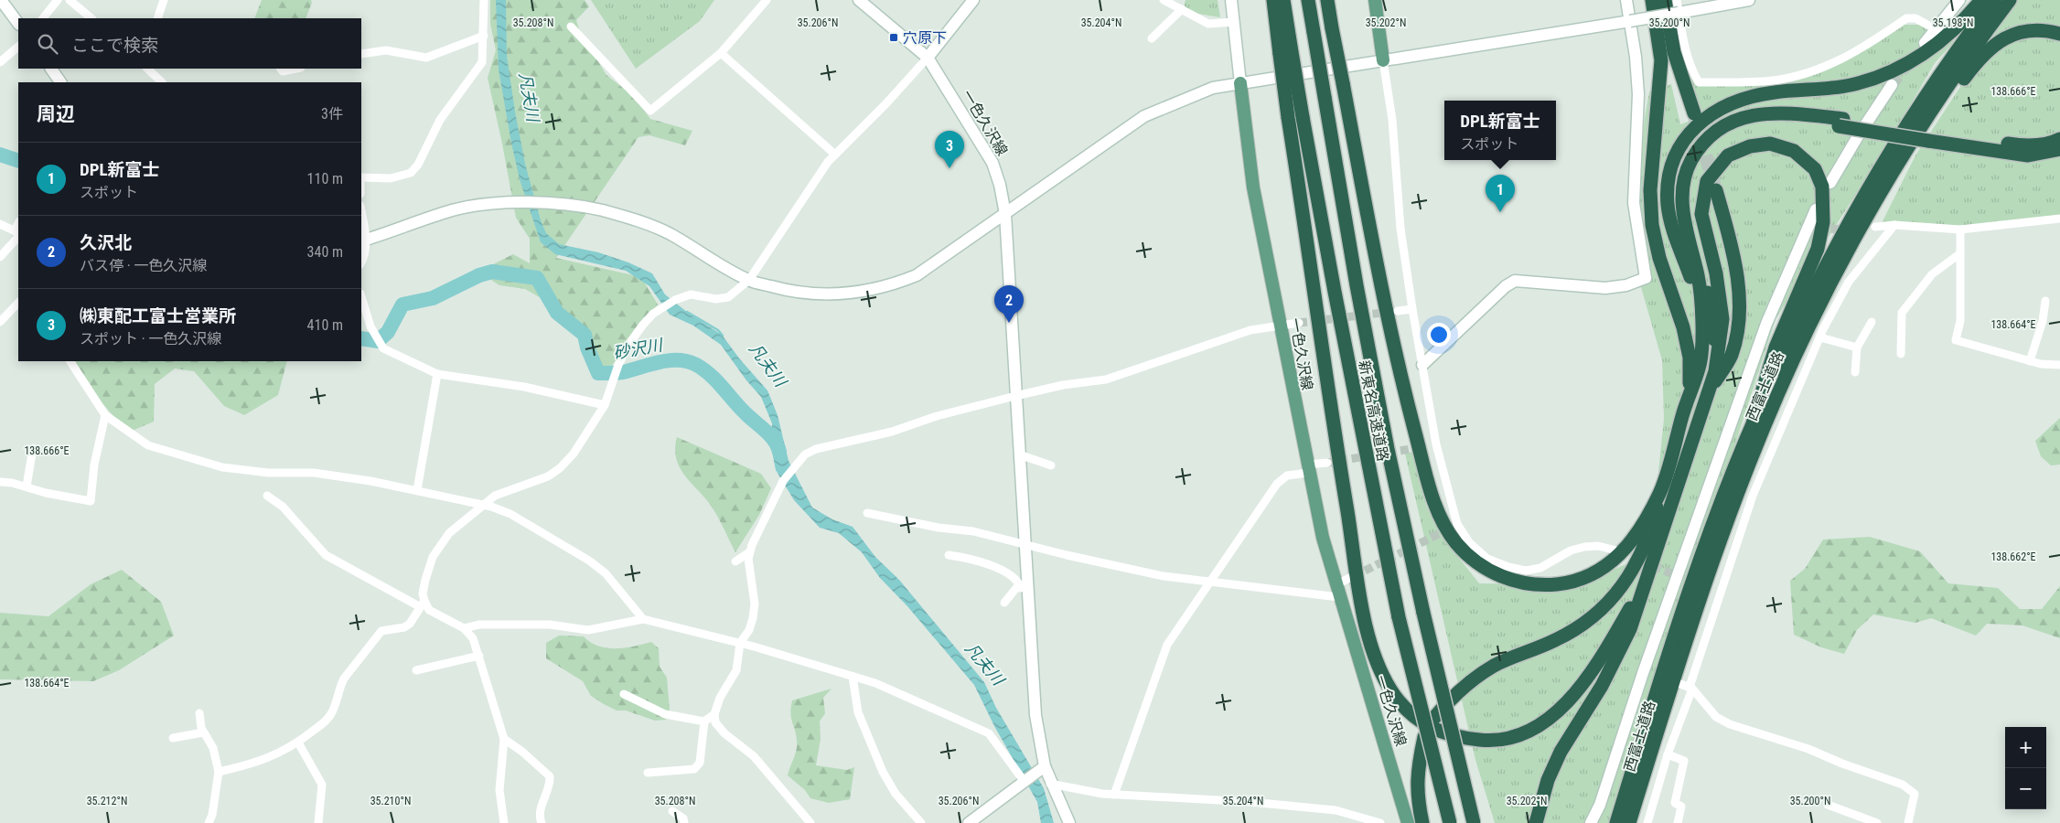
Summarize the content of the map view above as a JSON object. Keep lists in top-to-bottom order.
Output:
{
  "streets": {
    "highway": ["西富士道路", "新東名高速道路"],
    "main road": ["一色久沢線"]
  },
  "water": ["凡夫川", "砂沢川"],
  "places": {
    "transit": ["穴原下"]
  },
  "page": {
    "search": "ここで検索",
    "heading": ["周辺", "3件"],
    "popup": ["DPL新富士", "スポット"],
    "pins": ["3", "1", "2"],
    "list": [
      {
        "mark": "1",
        "name": "DPL新富士",
        "note": "スポット",
        "value": "110 m"
      },
      {
        "mark": "2",
        "name": "久沢北",
        "note": "バス停 · 一色久沢線",
        "value": "340 m"
      },
      {
        "mark": "3",
        "name": "㈱東配工富士営業所",
        "note": "スポット · 一色久沢線",
        "value": "410 m"
      }
    ],
    "map_buttons": ["+", "−"]
  },
  "coordinates": [
    "35.208°N",
    "35.206°N",
    "35.204°N",
    "35.202°N",
    "35.200°N",
    "35.198°N",
    "138.666°E",
    "138.664°E",
    "138.662°E",
    "35.212°N",
    "35.210°N"
  ]
}
